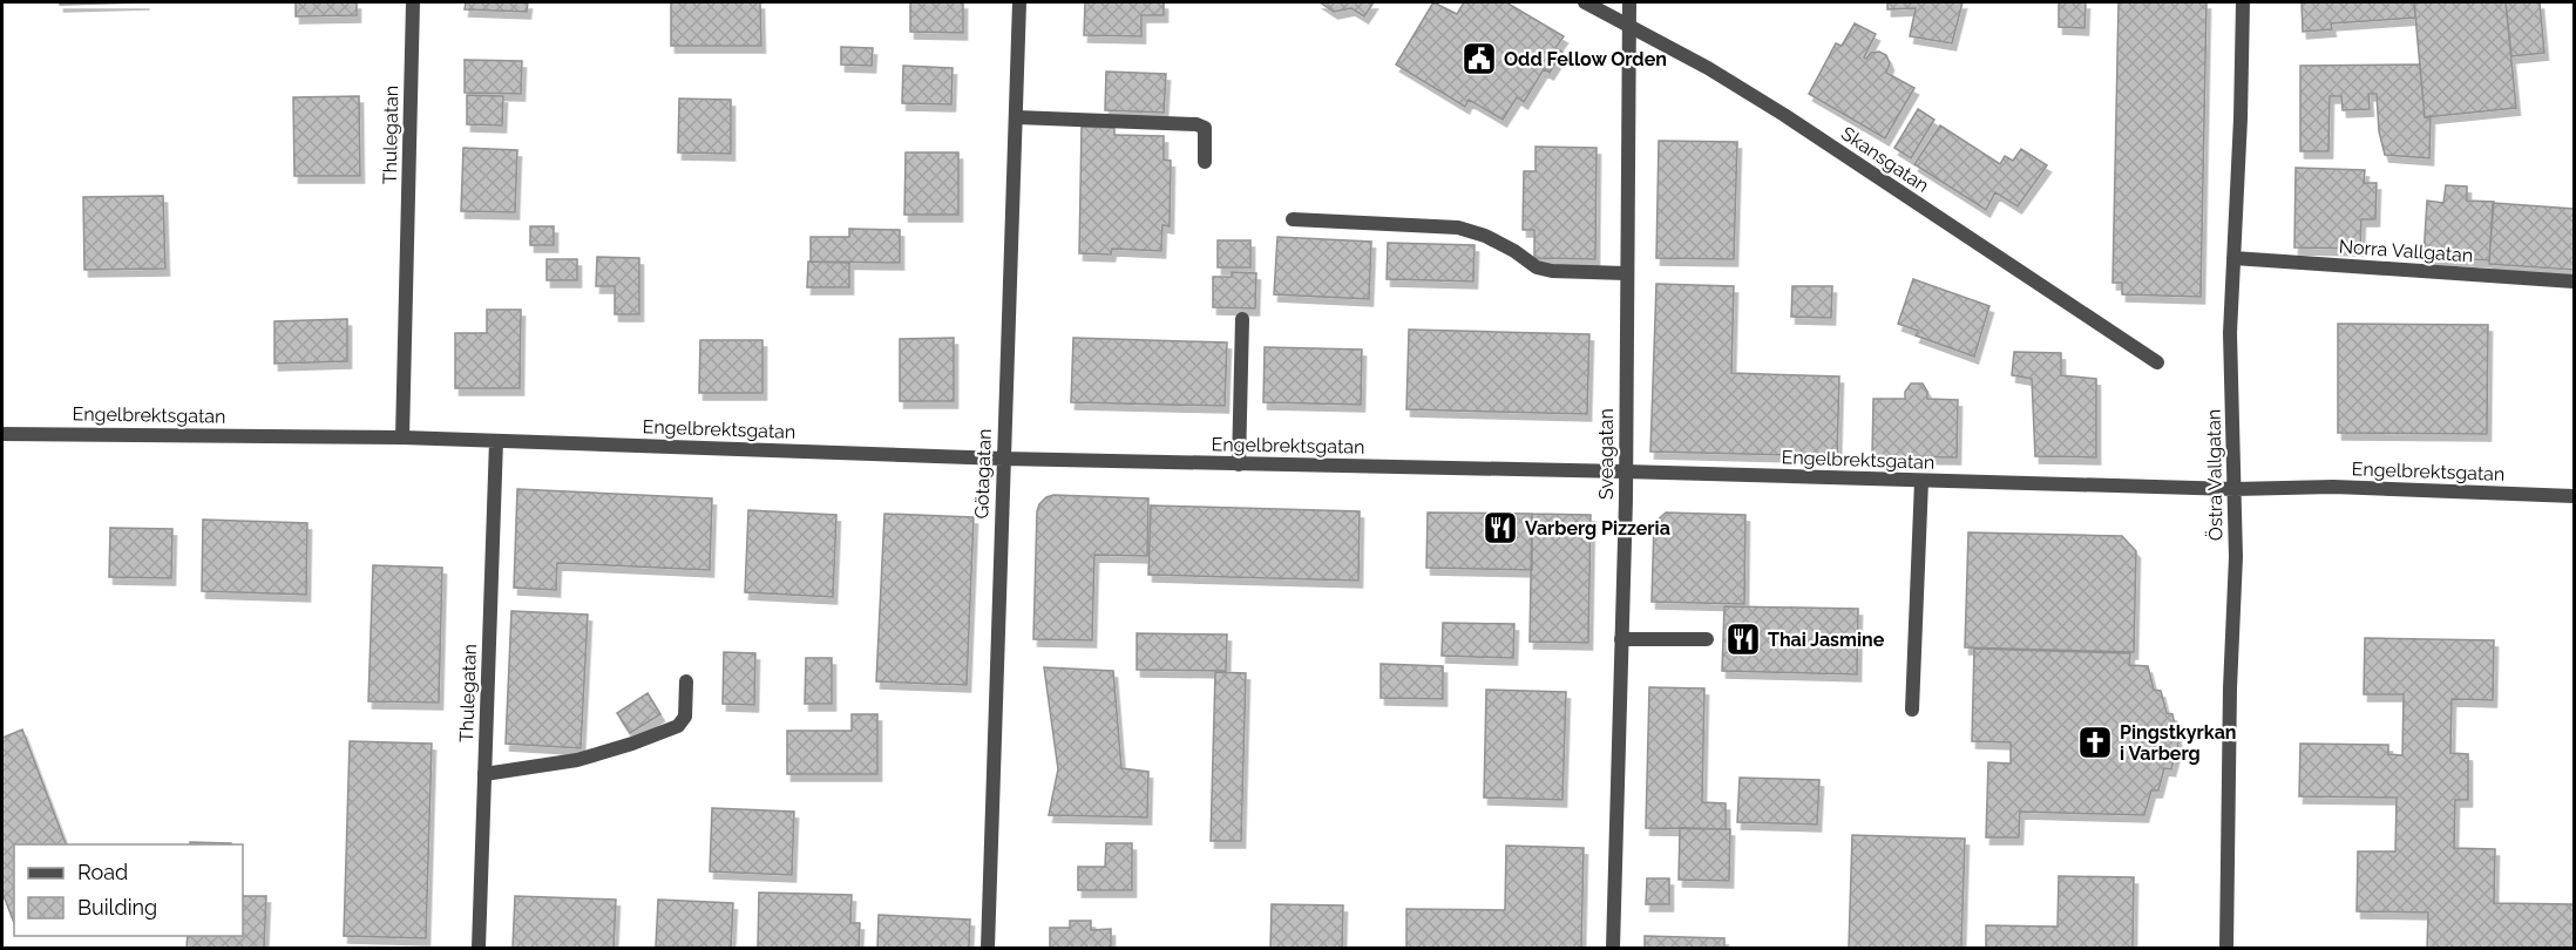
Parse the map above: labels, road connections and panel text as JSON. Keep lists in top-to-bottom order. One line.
{"streets":{"street":["Thulegatan","Skansgatan","Norra Vallgatan","Engelbrektsgatan","Sveagatan","Götagatan","Östra Vallgatan"]},"crossings":[["Thulegatan","Engelbrektsgatan"],["Skansgatan","Sveagatan"],["Norra Vallgatan","Östra Vallgatan"],["Engelbrektsgatan","Sveagatan"],["Engelbrektsgatan","Götagatan"],["Engelbrektsgatan","Östra Vallgatan"]],"places":{"public building":["Odd Fellow Orden"],"restaurant":["Varberg Pizzeria","Thai Jasmine"],"church":["Pingstkyrkan i Varberg"]},"legend":["Road","Building"]}
